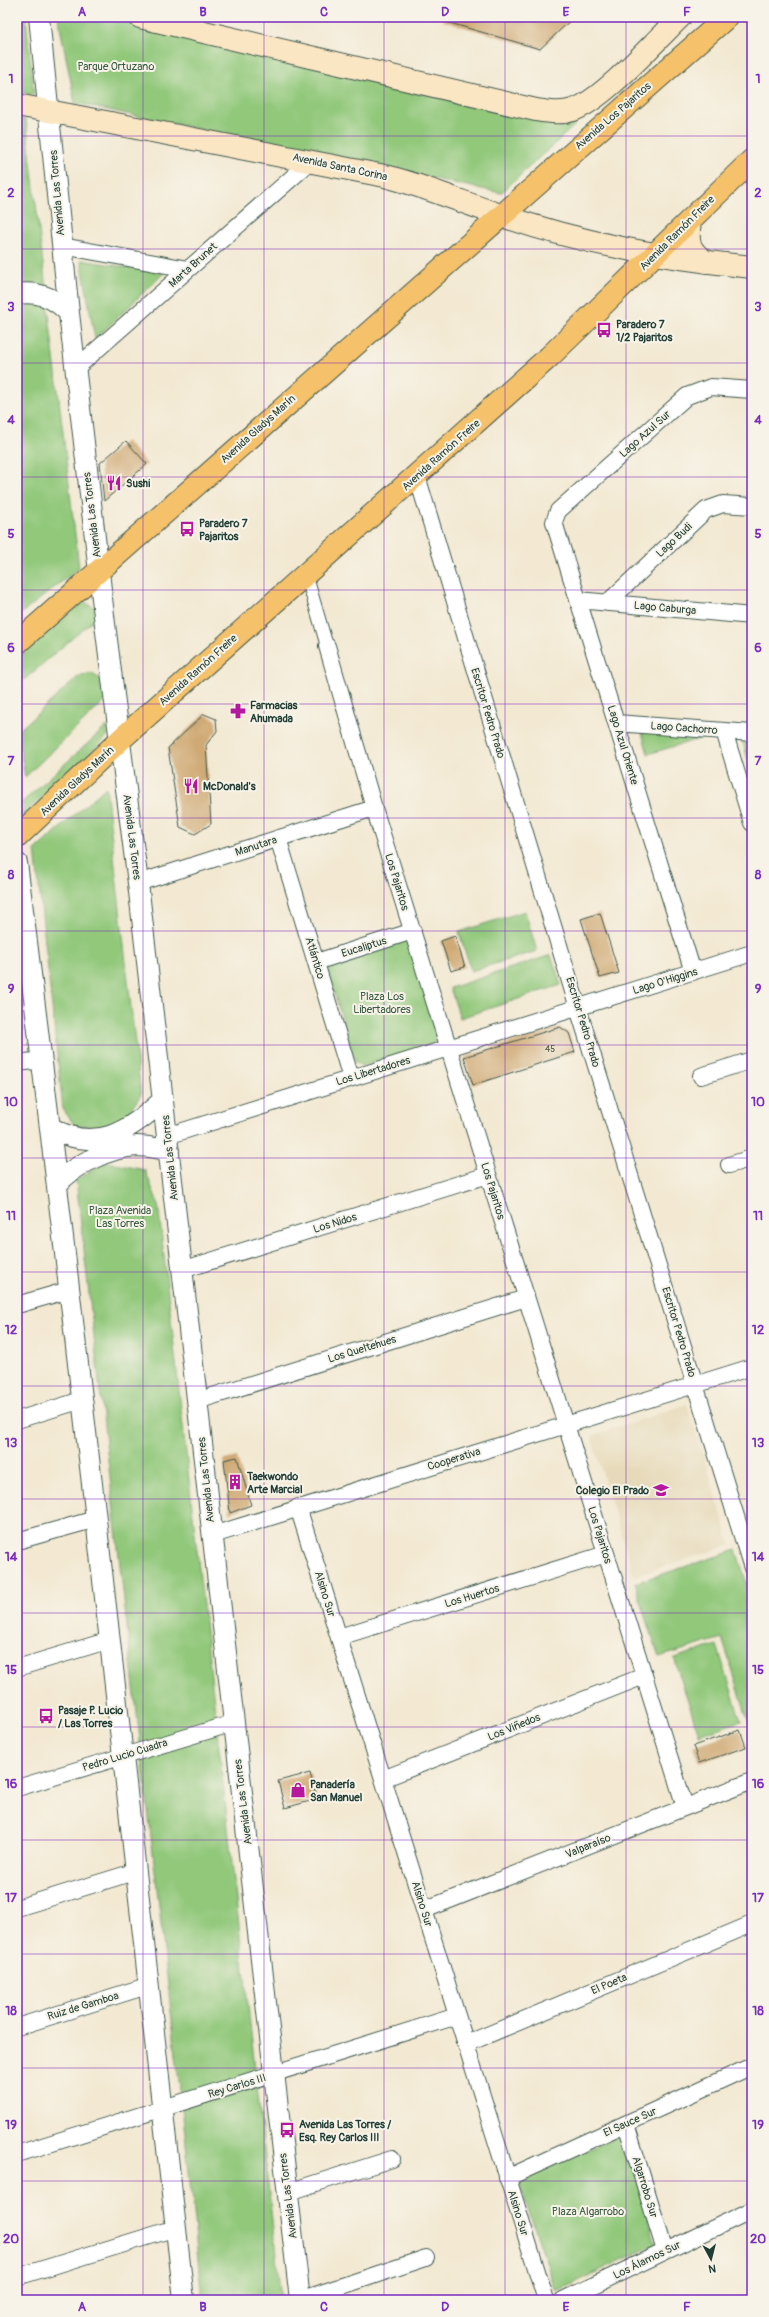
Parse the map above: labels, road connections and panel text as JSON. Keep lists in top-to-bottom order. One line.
{"streets":{"main road":["Avenida Los Pajaritos","Avenida Santa Corina","Avenida Ramón Freire","Avenida Gladys Marín"],"street":["Avenida Las Torres","Marta Brunet","Lago Azul Sur","Lago Budi","Lago Caburga","Escritor Pedro Prado","Lago Cachorro","Lago Azul Oriente","Manutara","Los Pajaritos","Eucaliptus","Atlántico","Lago O'Higgins","Los Libertadores","Los Nidos","Los Queltehues","Cooperativa","Alsino Sur","Los Huertos","Los Viñedos","Pedro Lucio Cuadra","Valparaíso","El Poeta","Ruiz de Gamboa","Rey Carlos III","El Sauce Sur","Algarrobo Sur","Los Álamos Sur"]},"crossings":[["Avenida Los Pajaritos","Avenida Santa Corina"],["Avenida Los Pajaritos","Avenida Gladys Marín"],["Avenida Santa Corina","Avenida Las Torres"],["Avenida Santa Corina","Avenida Ramón Freire"],["Avenida Santa Corina","Marta Brunet"],["Avenida Santa Corina","Avenida Gladys Marín"],["Avenida Las Torres","Avenida Ramón Freire"],["Avenida Las Torres","Marta Brunet"],["Avenida Las Torres","Avenida Gladys Marín"],["Avenida Las Torres","Manutara"],["Avenida Las Torres","Los Libertadores"],["Avenida Las Torres","Los Nidos"],["Avenida Las Torres","Los Queltehues"],["Avenida Las Torres","Cooperativa"],["Avenida Las Torres","Pedro Lucio Cuadra"],["Avenida Las Torres","Rey Carlos III"],["Avenida Ramón Freire","Avenida Gladys Marín"],["Avenida Ramón Freire","Escritor Pedro Prado"],["Avenida Ramón Freire","Los Pajaritos"],["Lago Azul Sur","Lago Azul Oriente"],["Lago Budi","Lago Caburga"],["Lago Caburga","Lago Azul Oriente"],["Escritor Pedro Prado","Lago O'Higgins"],["Escritor Pedro Prado","Los Libertadores"],["Escritor Pedro Prado","Cooperativa"],["Lago Cachorro","Lago Azul Oriente"],["Lago Azul Oriente","Lago O'Higgins"],["Manutara","Los Pajaritos"],["Manutara","Atlántico"],["Los Pajaritos","Eucaliptus"],["Los Pajaritos","Los Libertadores"],["Los Pajaritos","Los Nidos"],["Los Pajaritos","Los Queltehues"],["Los Pajaritos","Cooperativa"],["Los Pajaritos","Los Huertos"],["Los Pajaritos","Los Viñedos"],["Los Pajaritos","Valparaíso"],["Eucaliptus","Atlántico"],["Atlántico","Los Libertadores"],["Lago O'Higgins","Los Libertadores"],["Cooperativa","Alsino Sur"],["Alsino Sur","Los Huertos"],["Alsino Sur","Los Viñedos"],["Alsino Sur","Valparaíso"],["Alsino Sur","El Poeta"],["Alsino Sur","Rey Carlos III"],["Alsino Sur","El Sauce Sur"],["El Sauce Sur","Algarrobo Sur"],["Algarrobo Sur","Los Álamos Sur"]],"parks":["Parque Ortuzano","Plaza Los Libertadores","Plaza Avenida Las Torres","Plaza Algarrobo"],"places":{"bus stop":["Paradero 7 1/2 Pajaritos","Paradero 7 Pajaritos","Pasaje P. Lucio / Las Torres","Avenida Las Torres / Esq. Rey Carlos III"],"restaurant":["Sushi","McDonald's"],"pharmacy":["Farmacias Ahumada"],"building":["Taekwondo Arte Marcial"],"school or university":["Colegio El Prado"],"shop":["Panadería San Manuel"]},"house_numbers":["45"],"north":"bottom","grid":{"columns":["A","B","C","D","E","F"],"rows":["1","2","3","4","5","6","7","8","9","10","11","12","13","14","15","16","17","18","19","20"]}}
